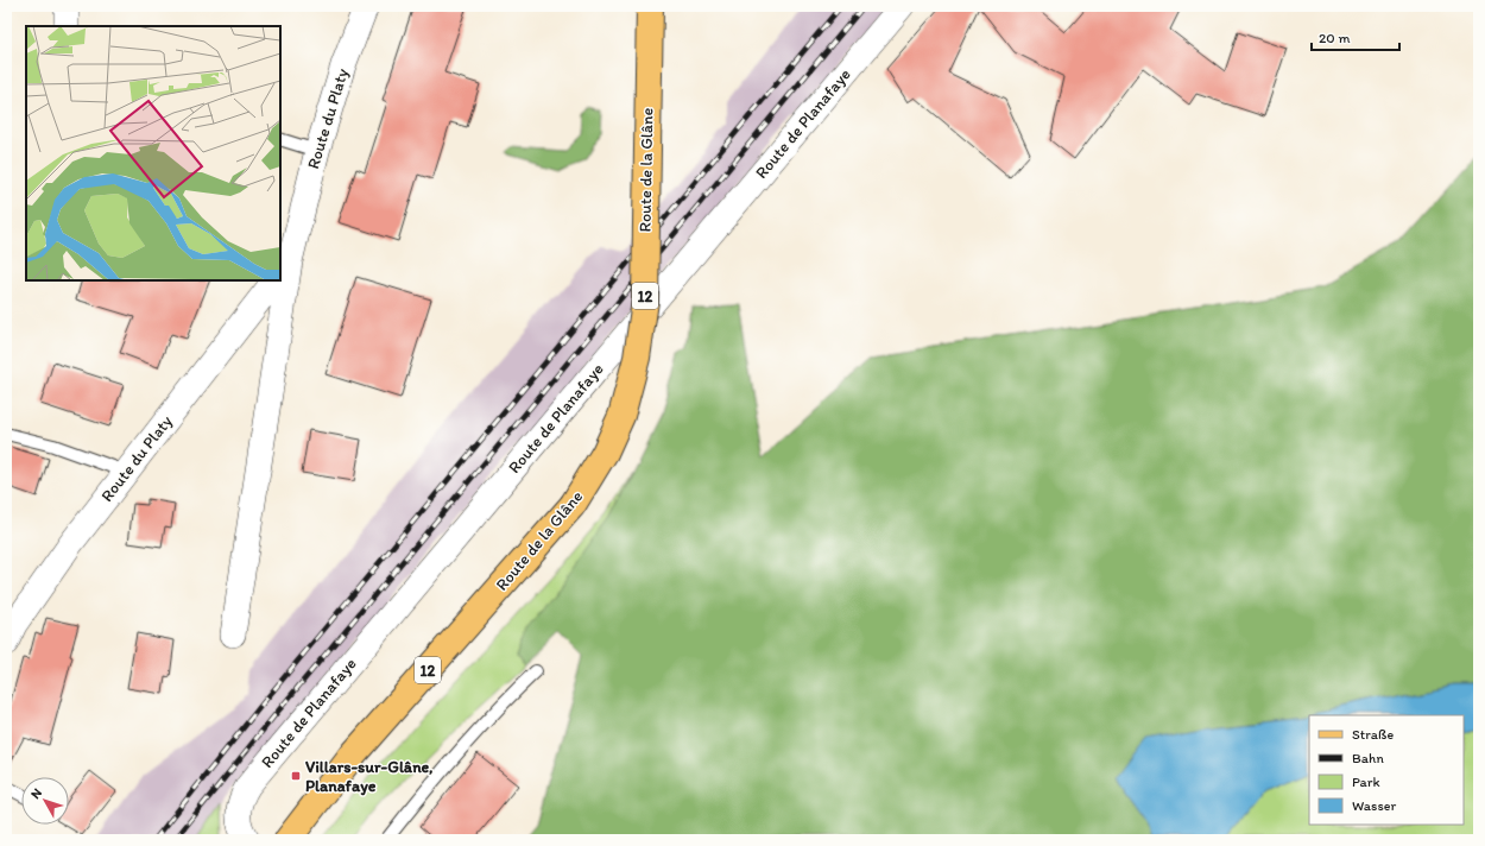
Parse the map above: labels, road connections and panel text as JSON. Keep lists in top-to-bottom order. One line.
{"streets":{"main road":["Route de la Glâne","12"],"street":["Route du Platy","Route de Planafaye"]},"places":{"transit":["Villars-sur-Glâne, Planafaye"]},"legend":["Straße","Bahn","Park","Wasser"],"scale_bar":"20 m","north":"top left"}
